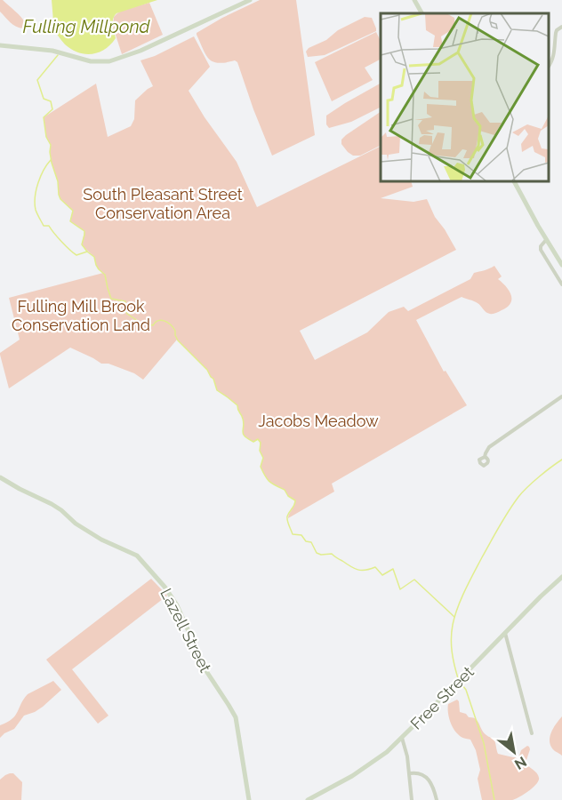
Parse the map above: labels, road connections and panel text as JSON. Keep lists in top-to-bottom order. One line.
{"streets":{"street":["Lazell Street","Free Street"]},"water":["Fulling Millpond"],"parks":["South Pleasant Street Conservation Area","Fulling Mill Brook Conservation Land","Jacobs Meadow"],"north":"bottom right"}
